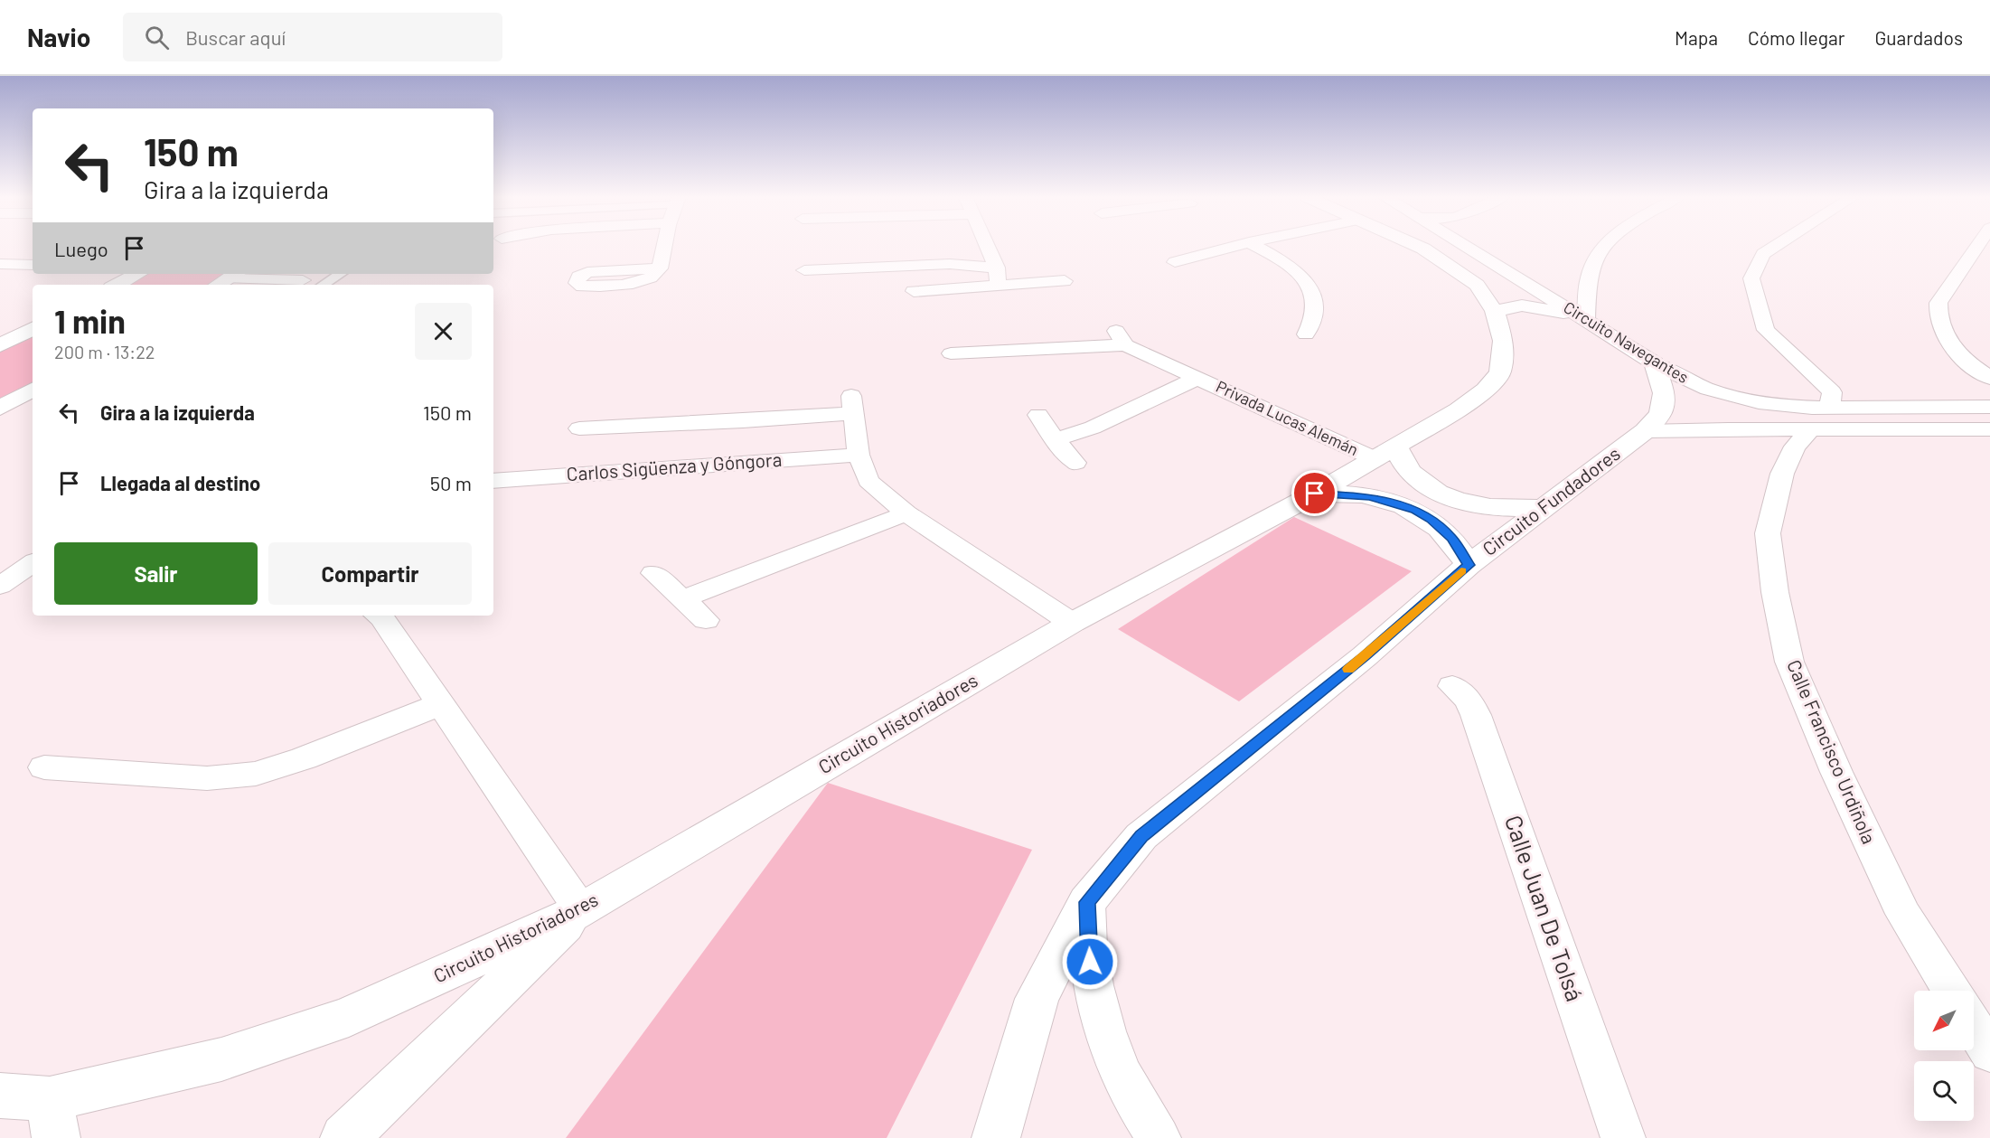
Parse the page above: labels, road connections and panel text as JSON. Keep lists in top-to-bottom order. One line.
{"streets":{"street":["Circuito Navegantes","Privada Lucas Alemán","Carlos Sigüenza y Góngora","Circuito Fundadores","Circuito Historiadores","Calle Francisco Urdiñola","Calle Juan De Tolsá"]},"crossings":[["Circuito Navegantes","Circuito Fundadores"],["Circuito Navegantes","Calle Francisco Urdiñola"],["Privada Lucas Alemán","Circuito Historiadores"]],"north":"bottom left","page":{"header":"Navio","search":"Buscar aquí","nav":["Mapa","Cómo llegar","Guardados"],"turn":["150 m","Gira a la izquierda"],"then":"Luego","heading":["1 min","200 m · 13:22"],"list":[{"name":"Gira a la izquierda","value":"150 m"},{"name":"Llegada al destino","value":"50 m"}],"buttons":["Salir","Compartir"]}}
